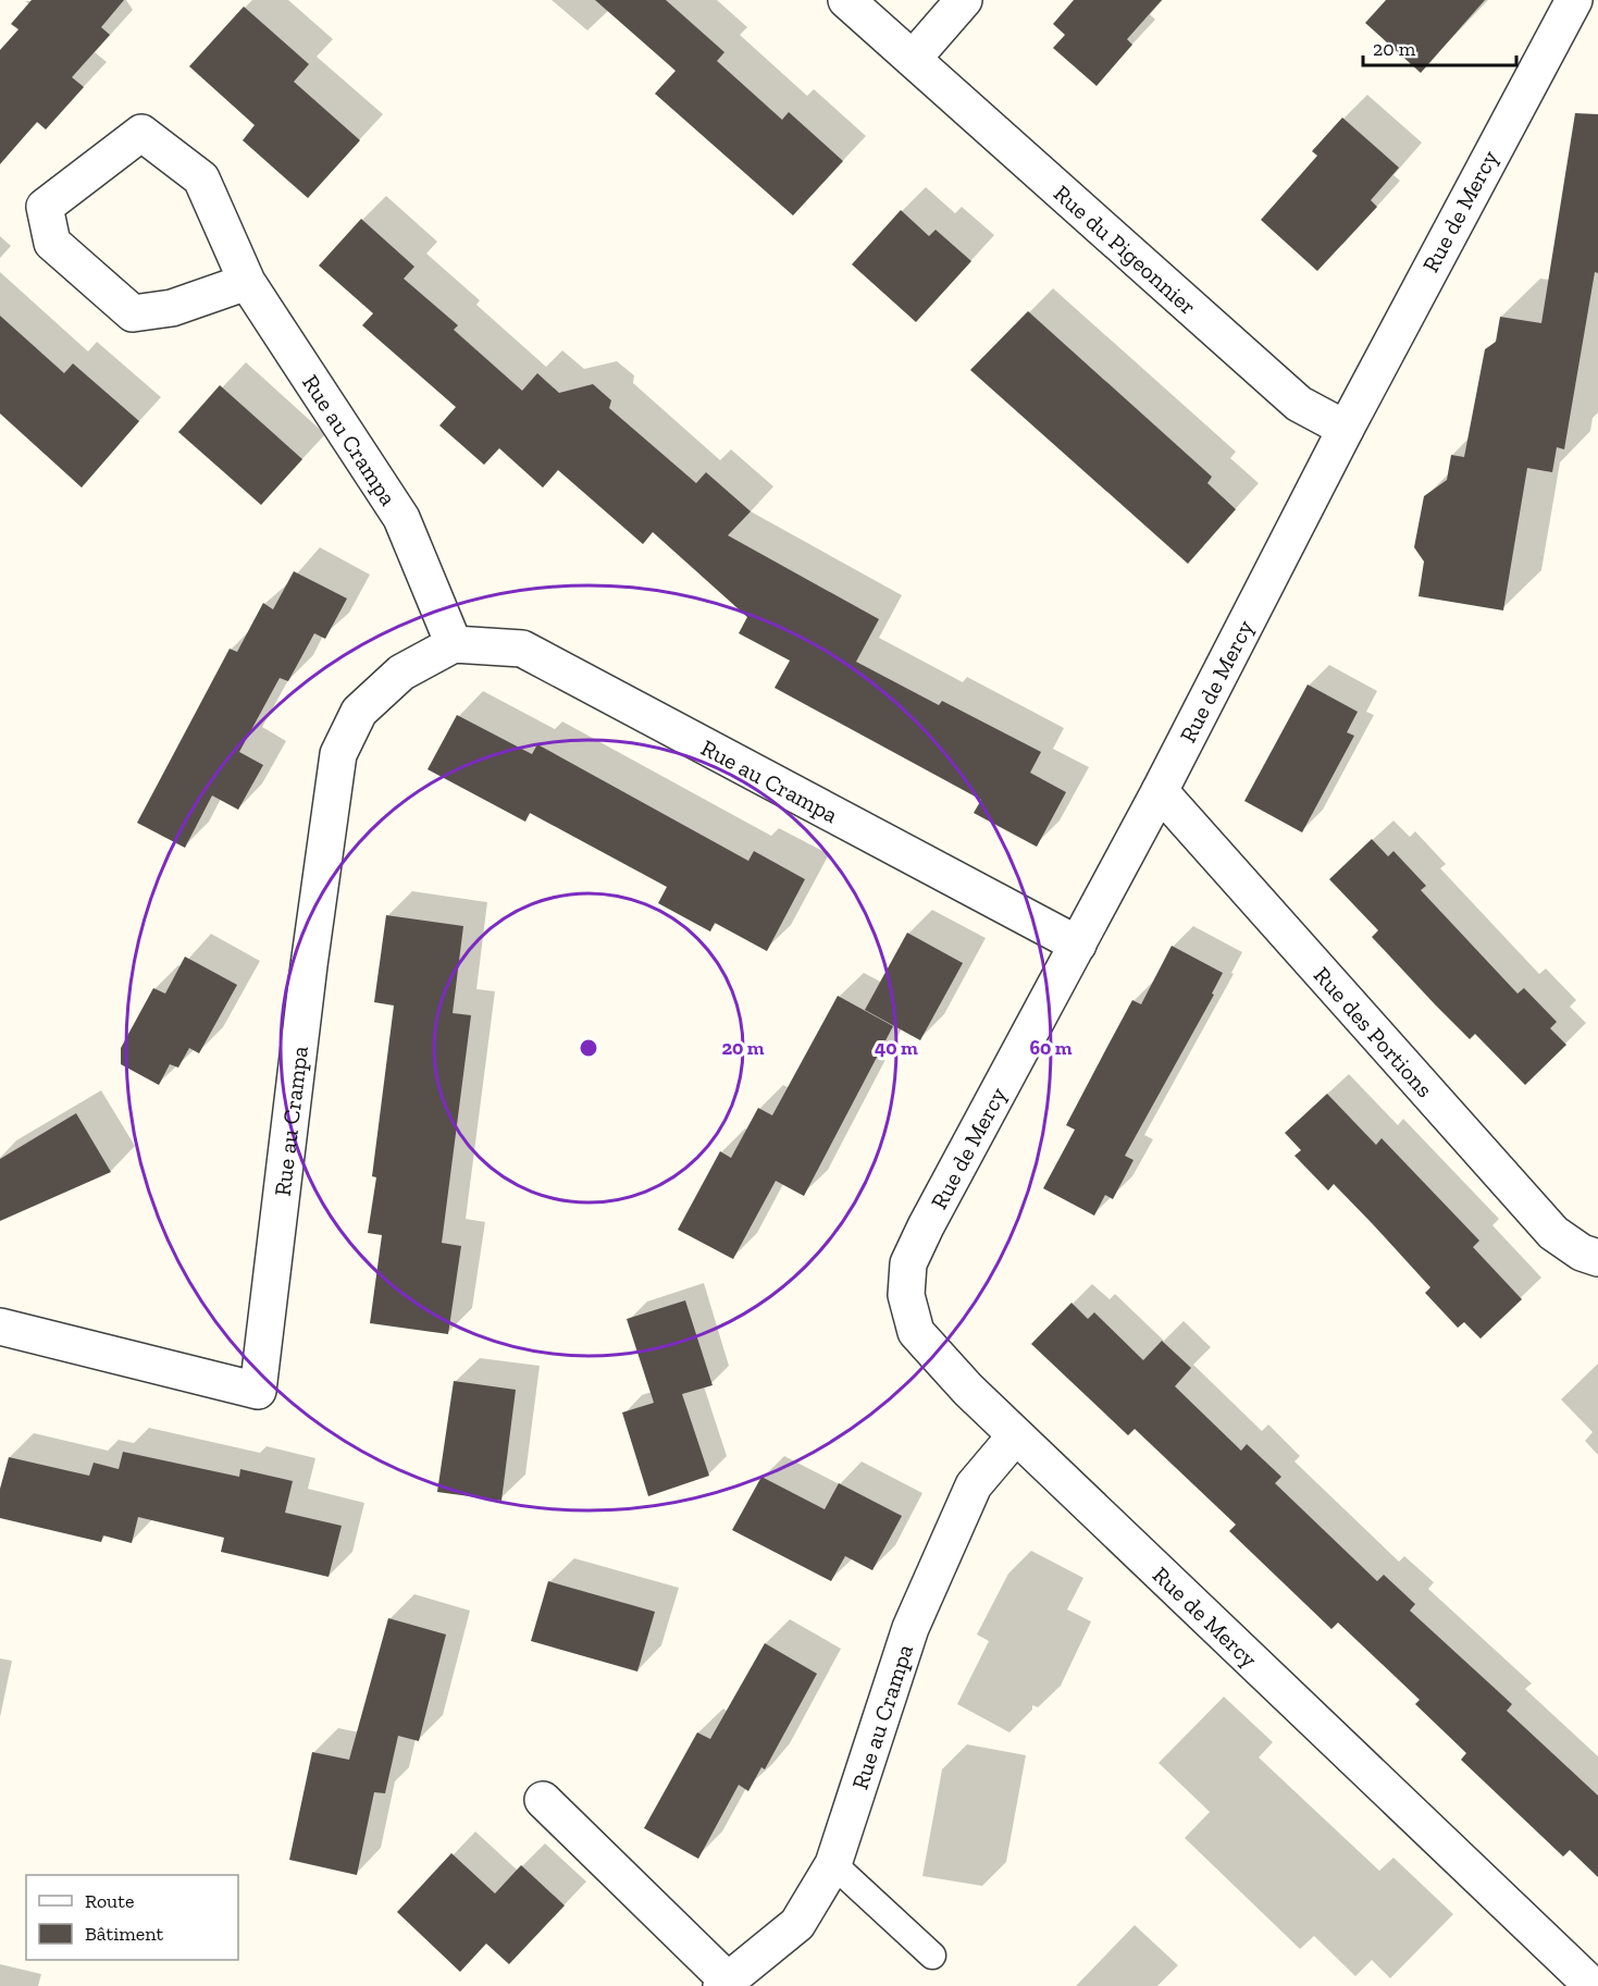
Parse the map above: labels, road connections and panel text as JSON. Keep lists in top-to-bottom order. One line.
{"streets":{"street":["Rue de Mercy","Rue du Pigeonnier","Rue au Crampa","Rue des Portions"]},"crossings":[["Rue de Mercy","Rue du Pigeonnier"],["Rue de Mercy","Rue au Crampa"],["Rue de Mercy","Rue des Portions"]],"legend":["Route","Bâtiment"],"scale_bar":"20 m","rings":["20 m","40 m","60 m"]}
